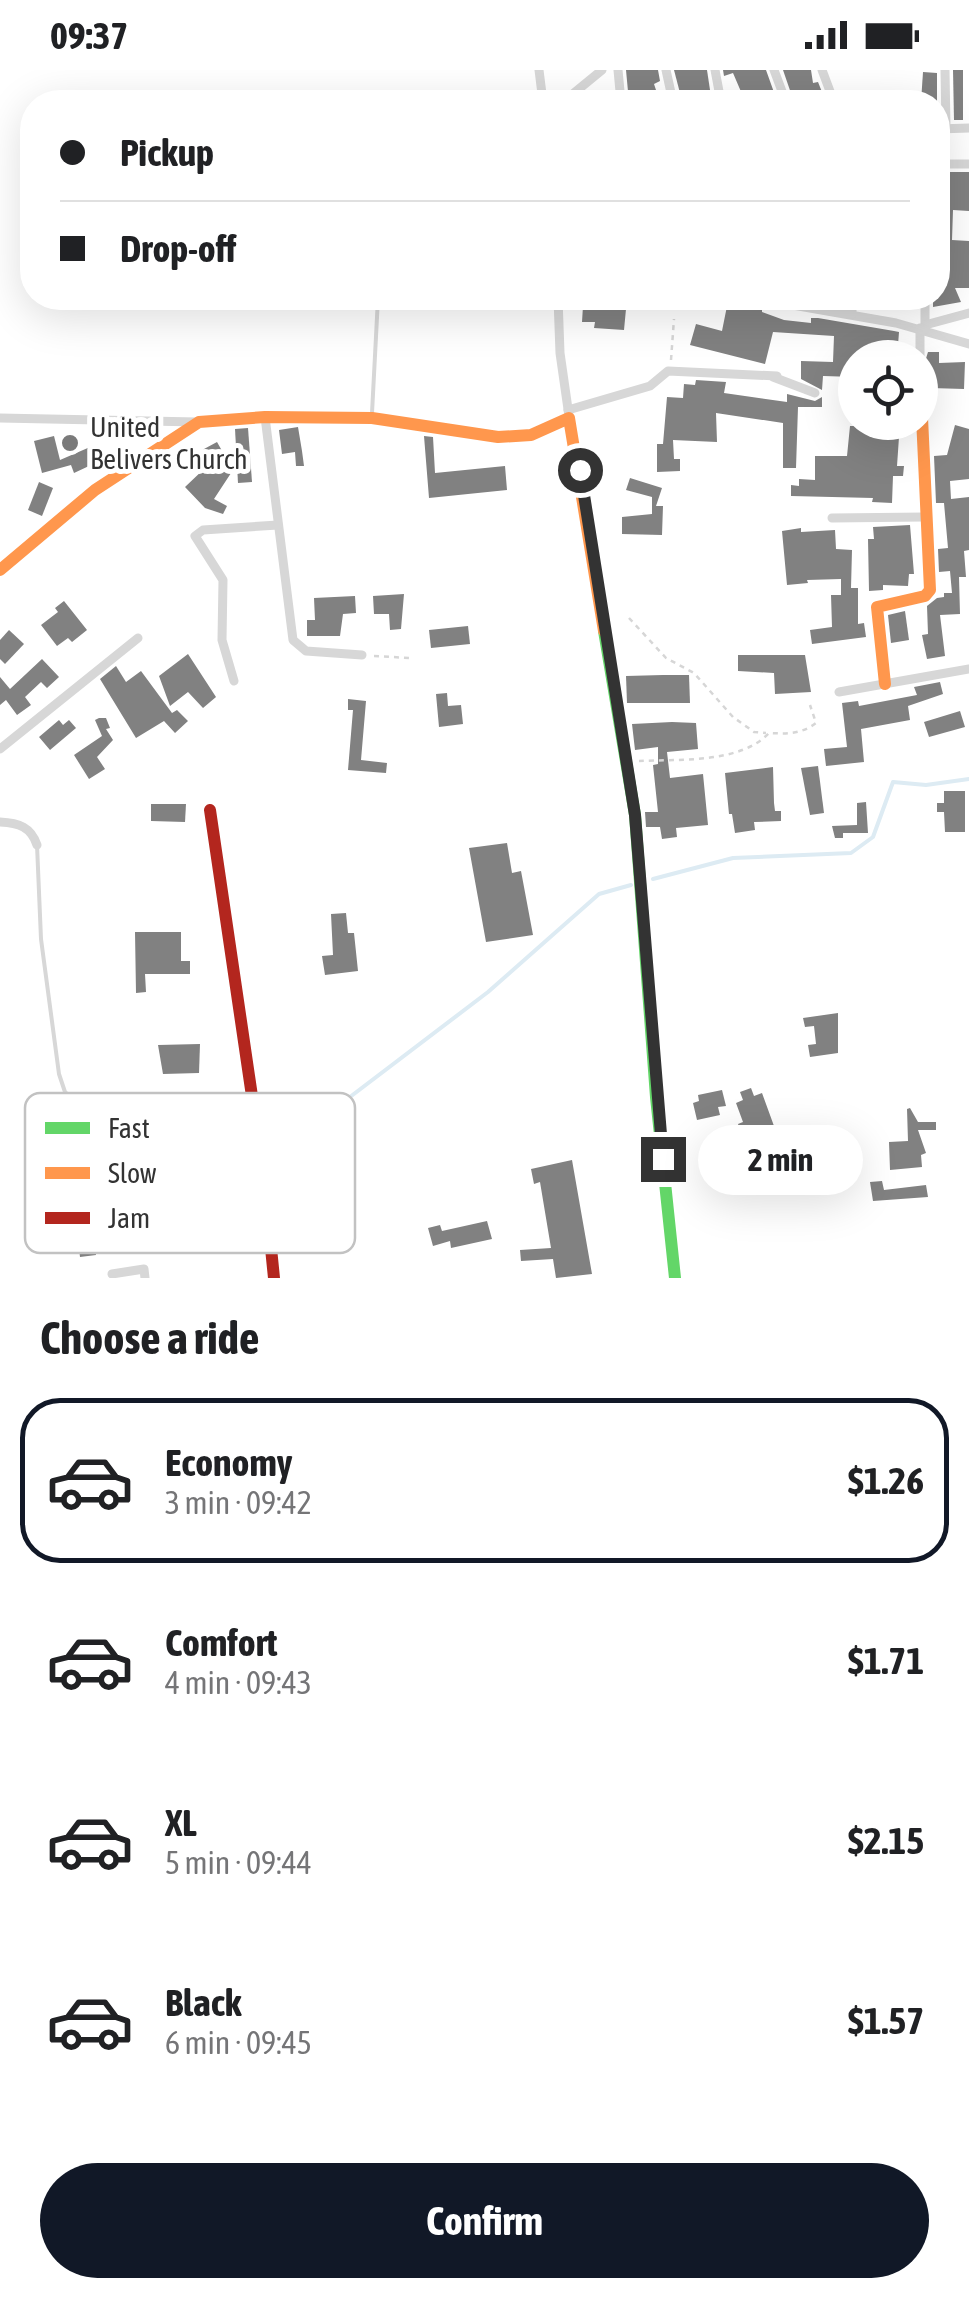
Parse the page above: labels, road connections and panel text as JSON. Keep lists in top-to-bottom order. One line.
{"places":["United Belivers Church"],"legend":["Fast","Slow","Jam"],"page":{"status":"09:37","banner":["Pickup","Drop-off"],"bubble":"2 min","heading":"Choose a ride","list":[{"name":"Economy","note":"3 min · 09:42","value":"$1.26"},{"name":"Comfort","note":"4 min · 09:43","value":"$1.71"},{"name":"XL","note":"5 min · 09:44","value":"$2.15"},{"name":"Black","note":"6 min · 09:45","value":"$1.57"}],"buttons":"Confirm"}}
